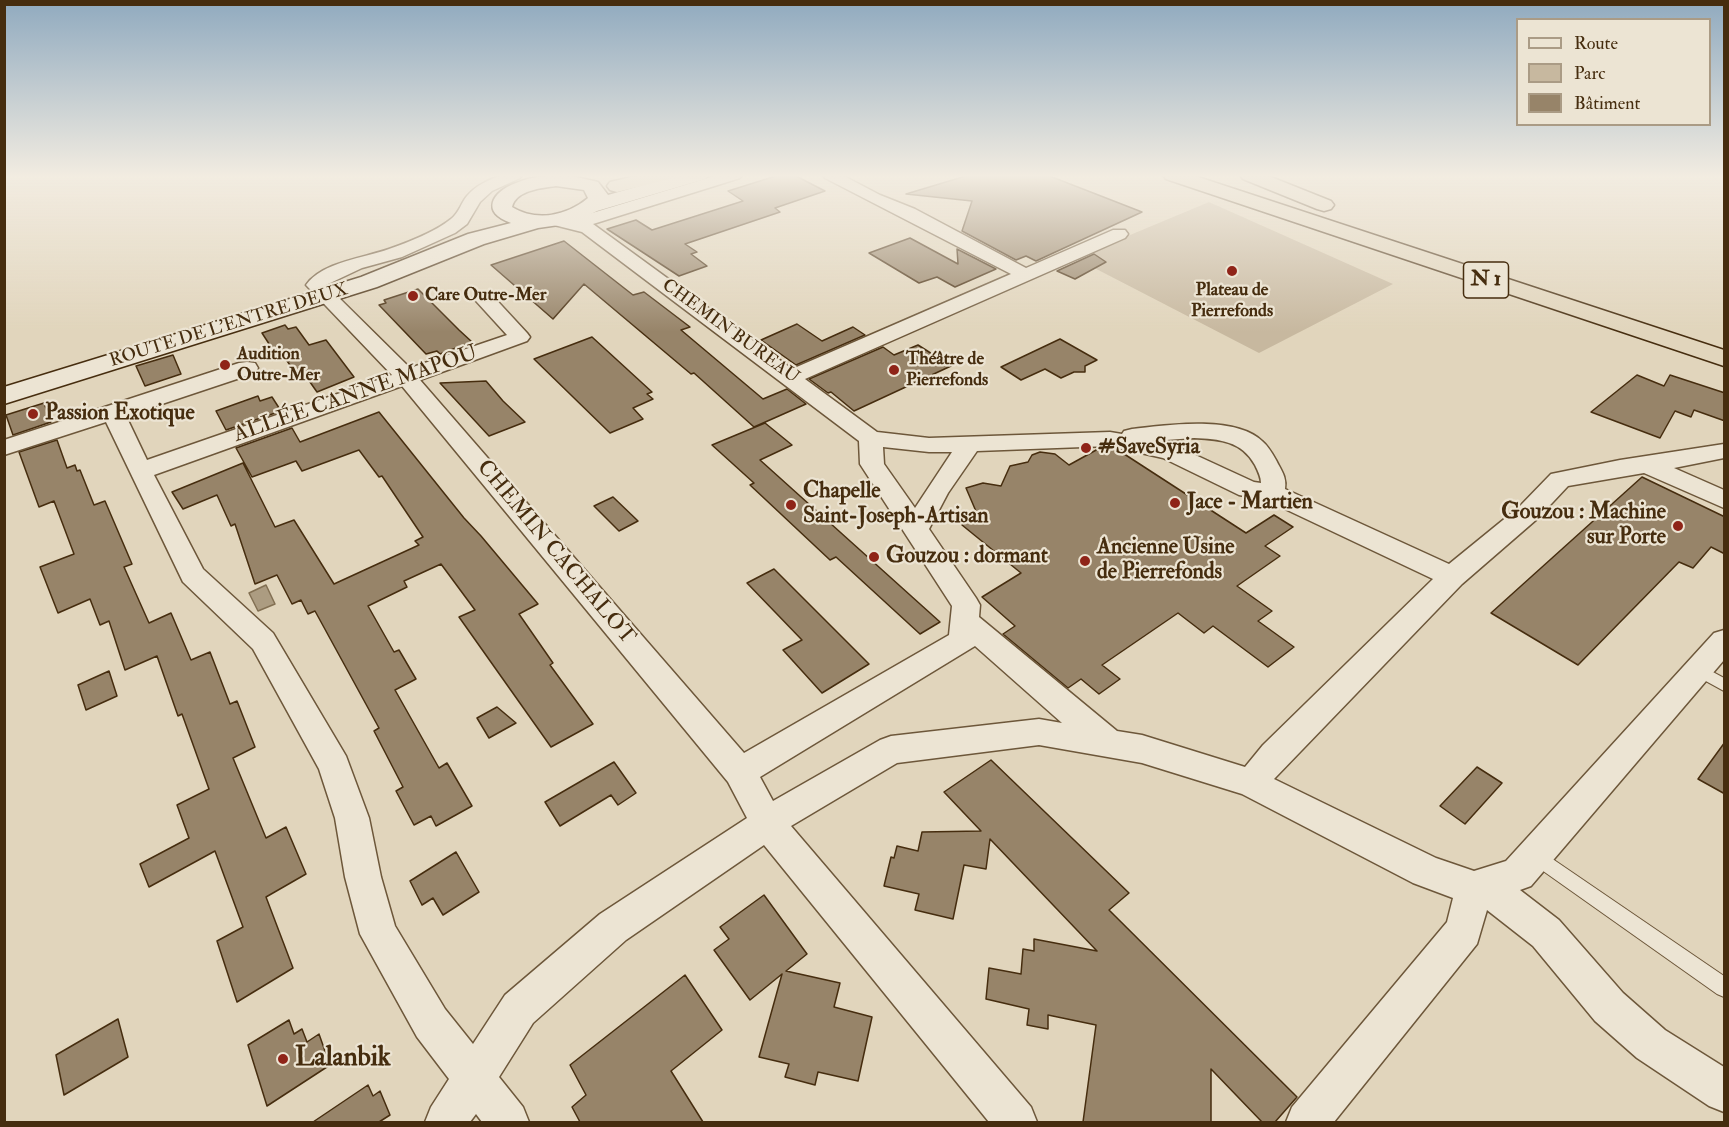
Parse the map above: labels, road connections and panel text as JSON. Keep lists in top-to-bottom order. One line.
{"streets":{"highway":["N 1"],"main road":["ROUTE DE L'ENTRE DEUX"],"street":["CHEMIN BUREAU","ALLÉE CANNE MAPOU","CHEMIN CACHALOT"]},"crossings":[["ROUTE DE L'ENTRE DEUX","CHEMIN CACHALOT"],["ALLÉE CANNE MAPOU","CHEMIN CACHALOT"]],"places":["Plateau de Pierrefonds","Care Outre-Mer","Audition Outre-Mer","Théâtre de Pierrefonds","Passion Exotique","#SaveSyria","Jace - Martien","Chapelle Saint-Joseph-Artisan","Gouzou : Machine sur Porte","Gouzou : dormant","Ancienne Usine de Pierrefonds","Lalanbik"],"legend":["Route","Parc","Bâtiment"]}
